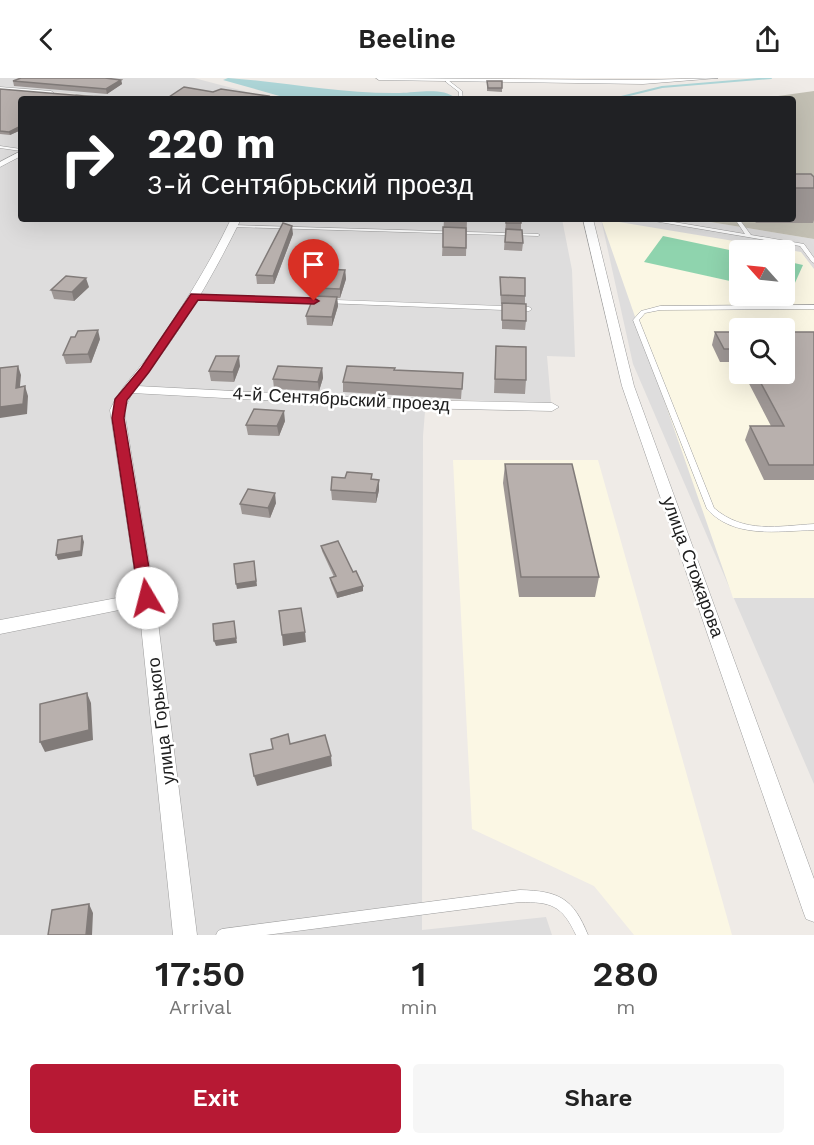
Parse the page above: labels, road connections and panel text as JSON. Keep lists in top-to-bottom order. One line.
{"streets":{"street":["4-й Сентябрьский проезд","улица Стожарова","улица Горького"]},"crossings":[["4-й Сентябрьский проезд","улица Горького"]],"north":"top left","page":{"header":"Beeline","turn":["220 m","3-й Сентябрьский проезд"],"eta":["17:50","Arrival","1","min","280","m"],"buttons":["Exit","Share"]}}
